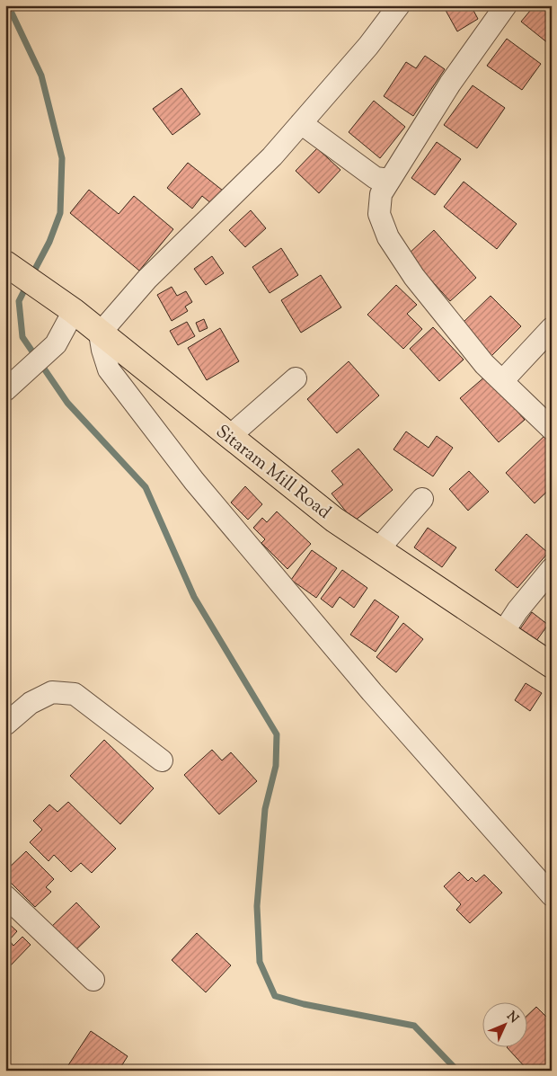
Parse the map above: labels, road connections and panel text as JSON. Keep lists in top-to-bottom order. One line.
{"streets":{"main road":["Sitaram Mill Road"]},"north":"top right"}
